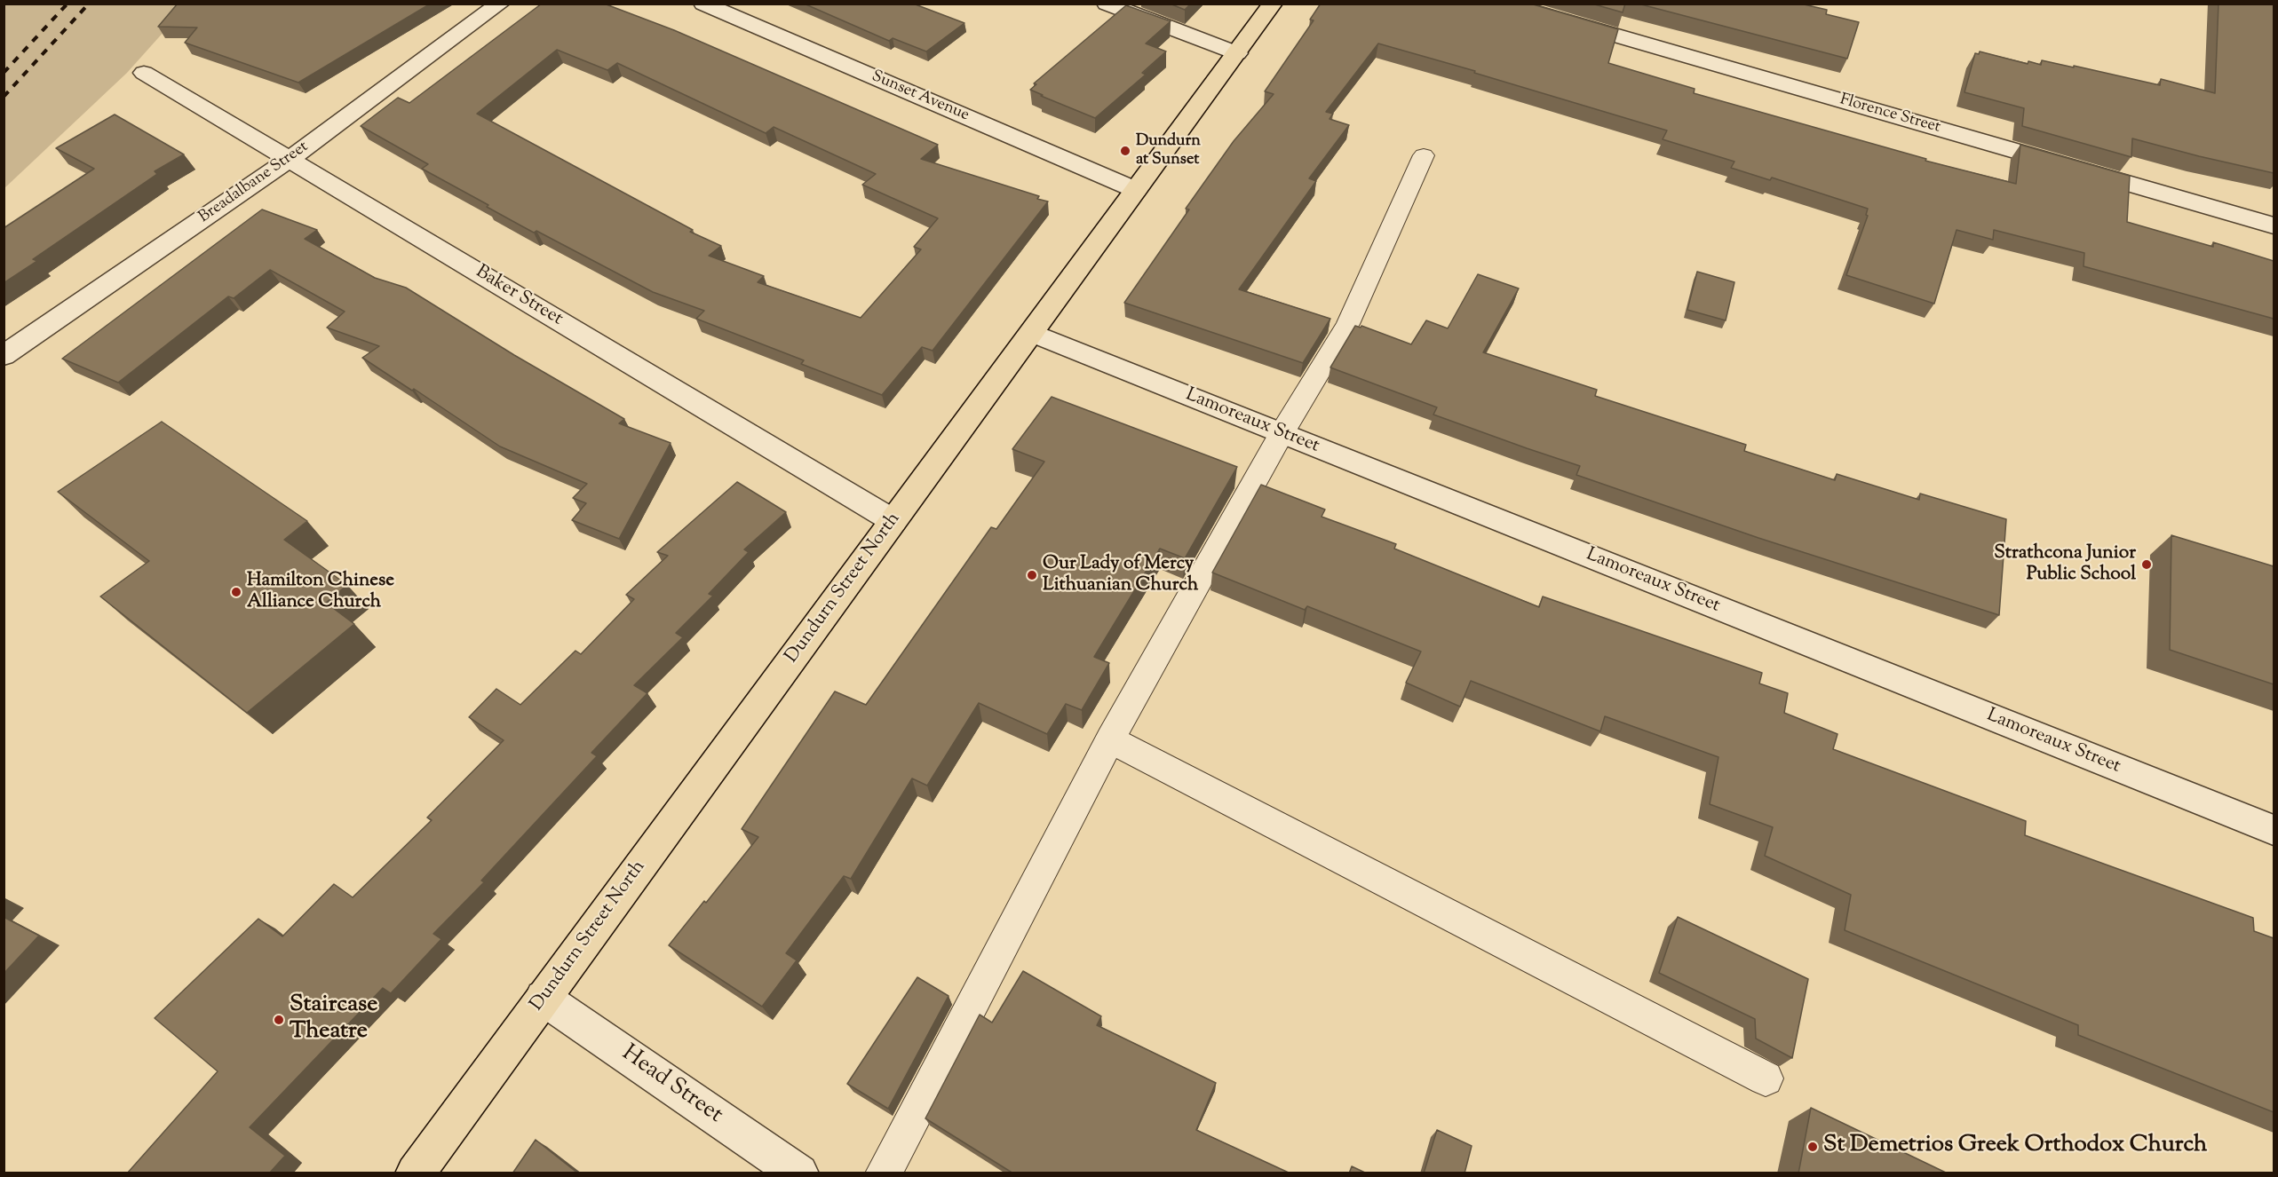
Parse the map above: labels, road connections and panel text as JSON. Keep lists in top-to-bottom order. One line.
{"streets":{"main road":["Dundurn Street North"],"street":["Sunset Avenue","Florence Street","Breadalbane Street","Baker Street","Lamoreaux Street","Head Street"]},"crossings":[["Sunset Avenue","Dundurn Street North"],["Breadalbane Street","Baker Street"],["Baker Street","Dundurn Street North"],["Lamoreaux Street","Dundurn Street North"],["Dundurn Street North","Head Street"]],"places":["Dundurn at Sunset","Strathcona Junior Public School","Our Lady of Mercy Lithuanian Church","Hamilton Chinese Alliance Church","Staircase Theatre","St Demetrios Greek Orthodox Church"]}
